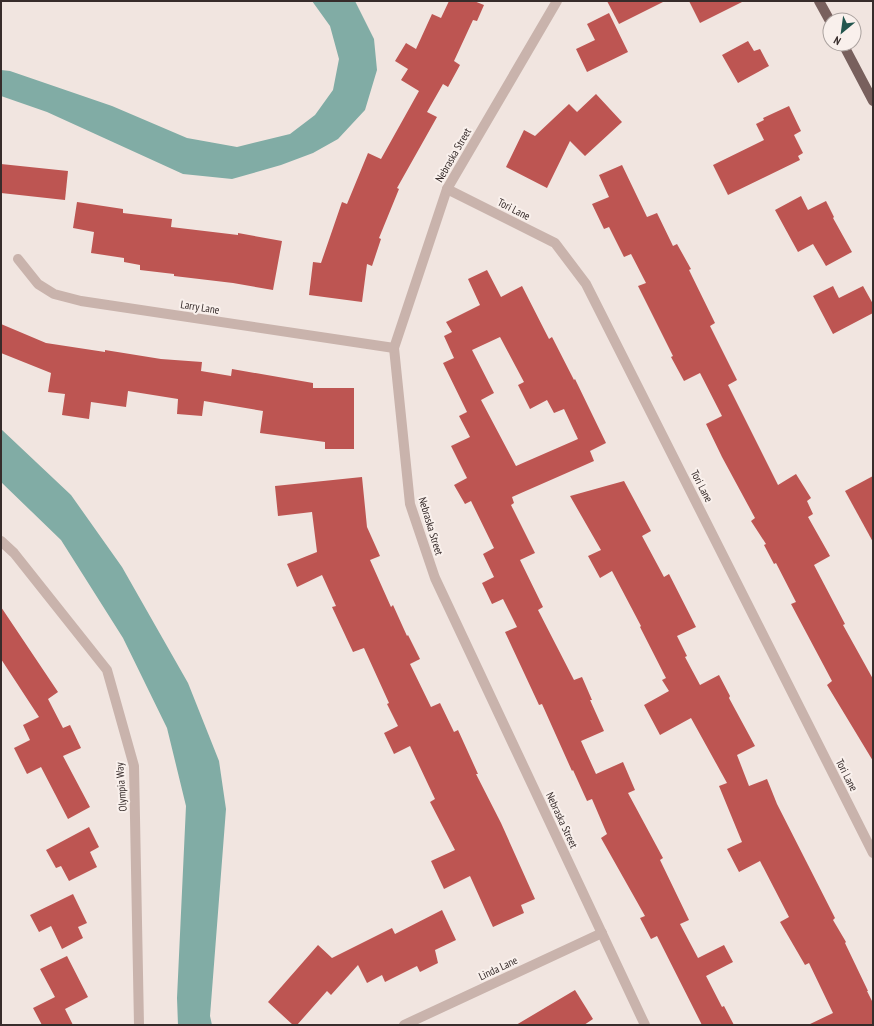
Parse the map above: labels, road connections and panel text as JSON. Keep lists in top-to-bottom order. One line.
{"streets":{"street":["Nebraska Street","Tori Lane","Larry Lane","Olympia Way","Linda Lane"]},"crossings":[["Nebraska Street","Tori Lane"],["Nebraska Street","Larry Lane"],["Nebraska Street","Linda Lane"]],"north":"bottom left"}
